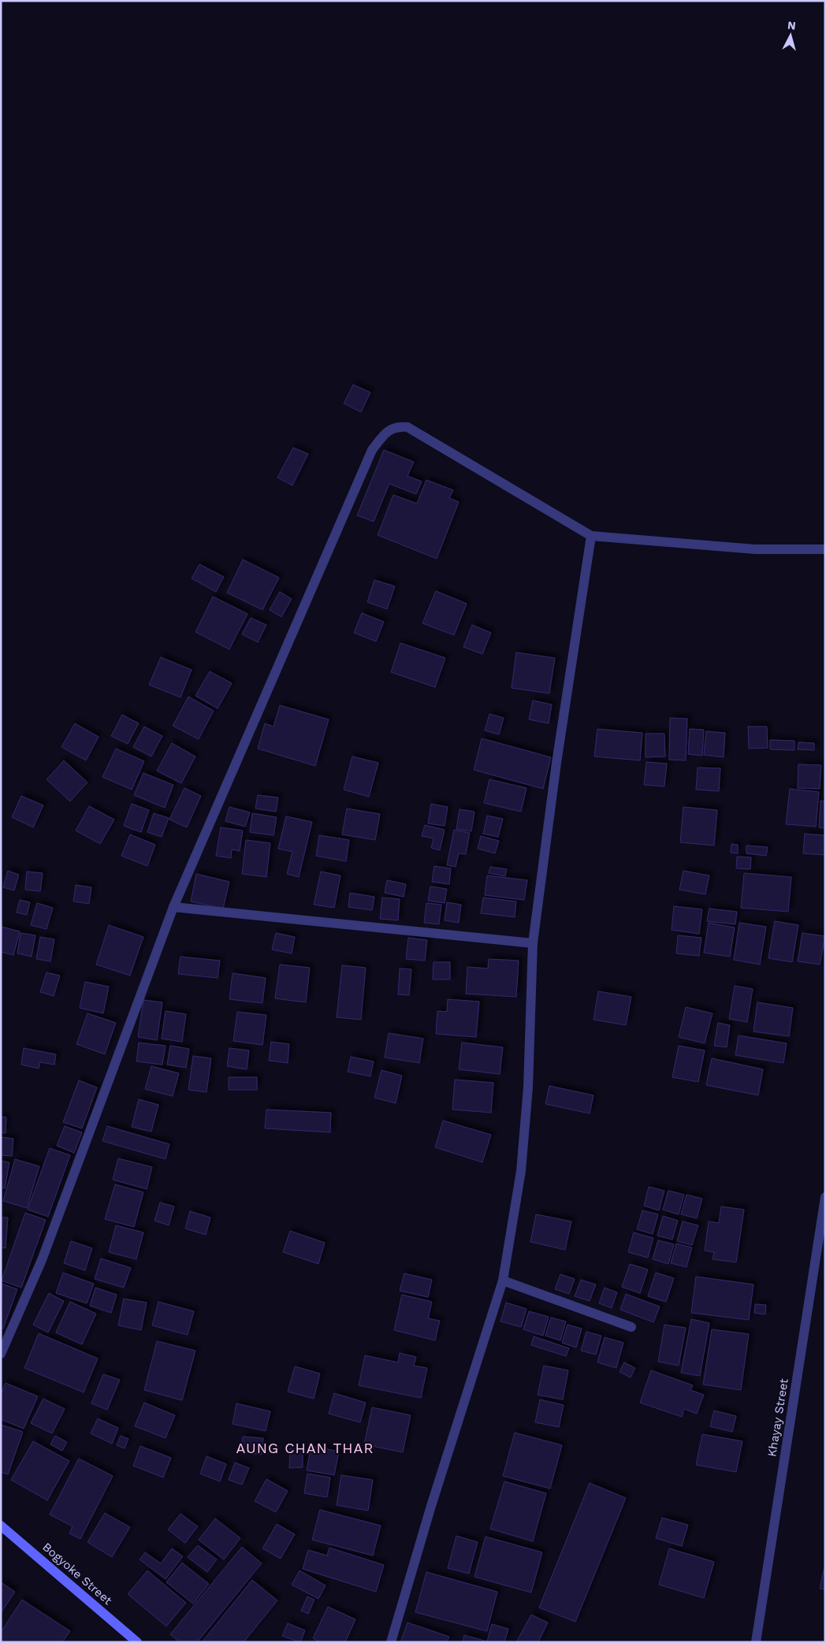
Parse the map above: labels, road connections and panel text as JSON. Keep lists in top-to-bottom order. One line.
{"streets":{"main road":["Bogyoke Street"],"street":["Khayay Street"]},"districts":["AUNG CHAN THAR"],"north":"top"}
